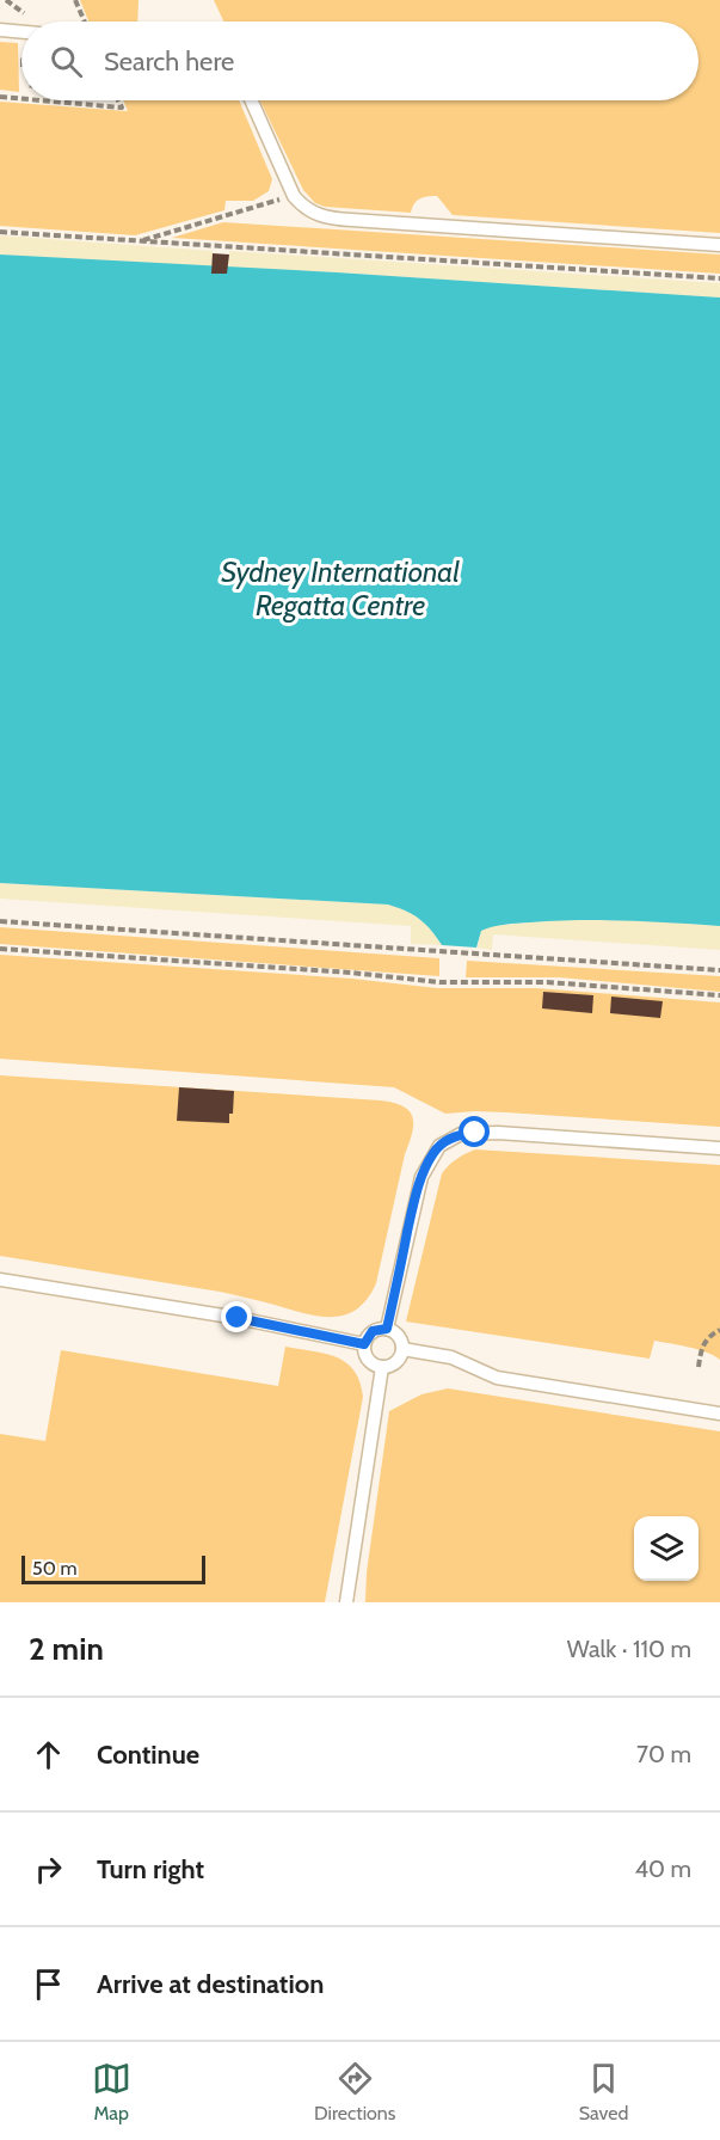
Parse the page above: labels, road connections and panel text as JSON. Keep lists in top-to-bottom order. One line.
{"water":["Sydney International Regatta Centre"],"scale_bar":"50 m","page":{"search":"Search here","scale":"50 m","heading":["2 min","Walk · 110 m"],"list":[["Continue","70 m"],["Turn right","40 m"],"Arrive at destination"],"nav":["Map","Directions","Saved"]}}
